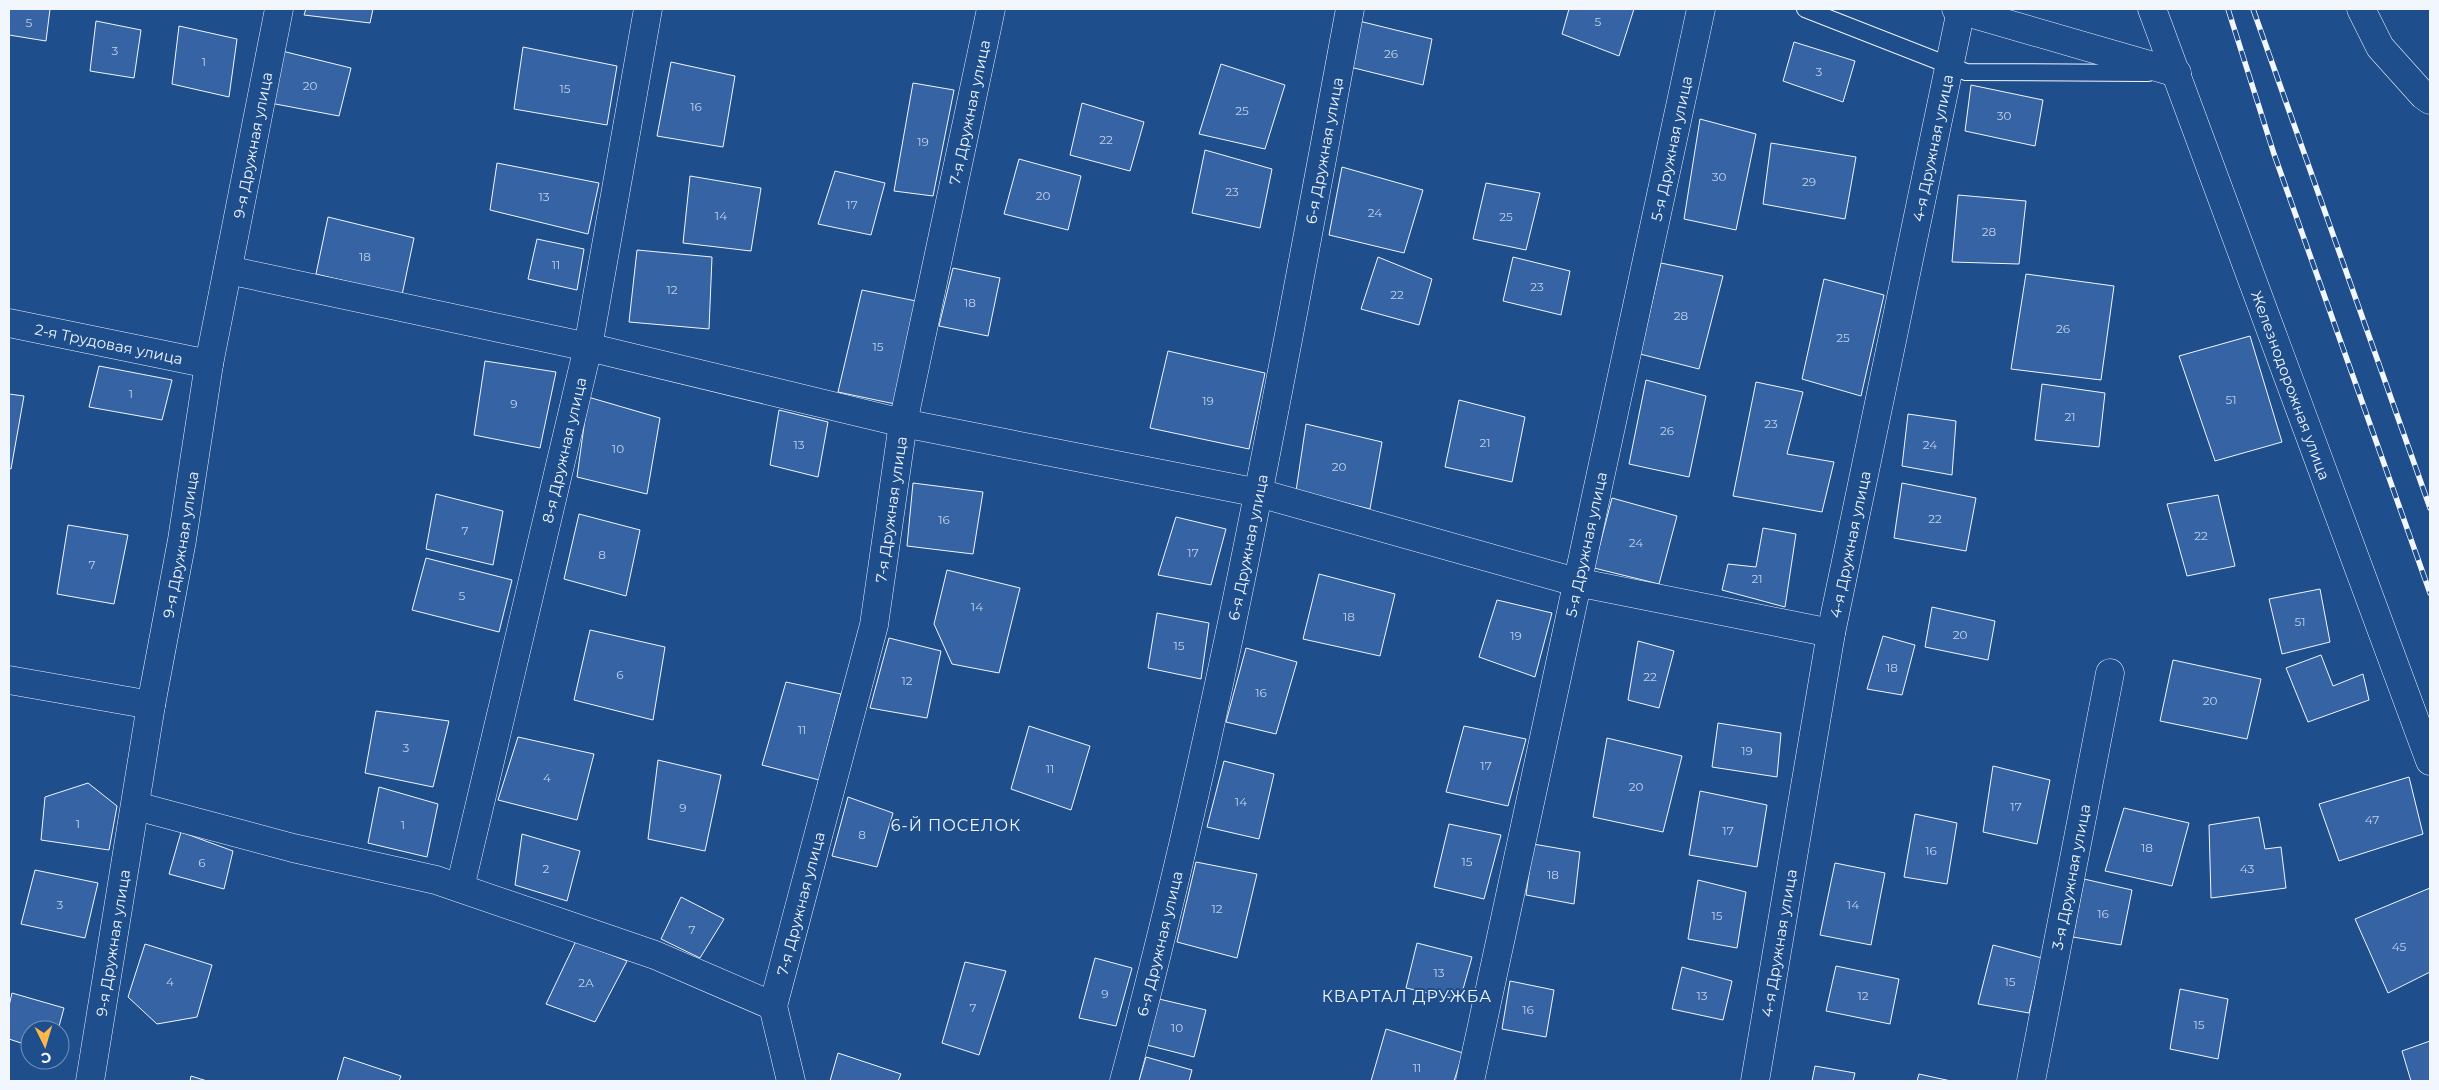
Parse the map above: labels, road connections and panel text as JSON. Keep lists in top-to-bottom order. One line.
{"streets":{"street":["7-я Дружная улица","9-я Дружная улица","4-я Дружная улица","6-я Дружная улица","5-я Дружная улица","2-я Трудовая улица","Железнодорожная улица","8-я Дружная улица","3-я Дружная улица"]},"crossings":[["9-я Дружная улица","2-я Трудовая улица"]],"districts":["6-Й ПОСЕЛОК","КВАРТАЛ ДРУЖБА"],"house_numbers":["5","5","3","26","1","3","20","15","16","25","30","22","19","30","29","23","20","13","17","24","14","25","28","18","11","23","12","22","18","28","26","25","15","1","51","19","9","21","23","26","21","13","24","10","20","22","16","7","22","24","17","8","7","21","5","14","18","51","20","19","15","18","6","22","12","16","20","11","3","19","17","11","4","20","14","17","9","47","1","1","17","8","18","16","15","6","2","43","18","3","14","12","16","15","7","45","13","4","15","2А","9","13","12","7","16","15","10","11"],"north":"bottom"}
